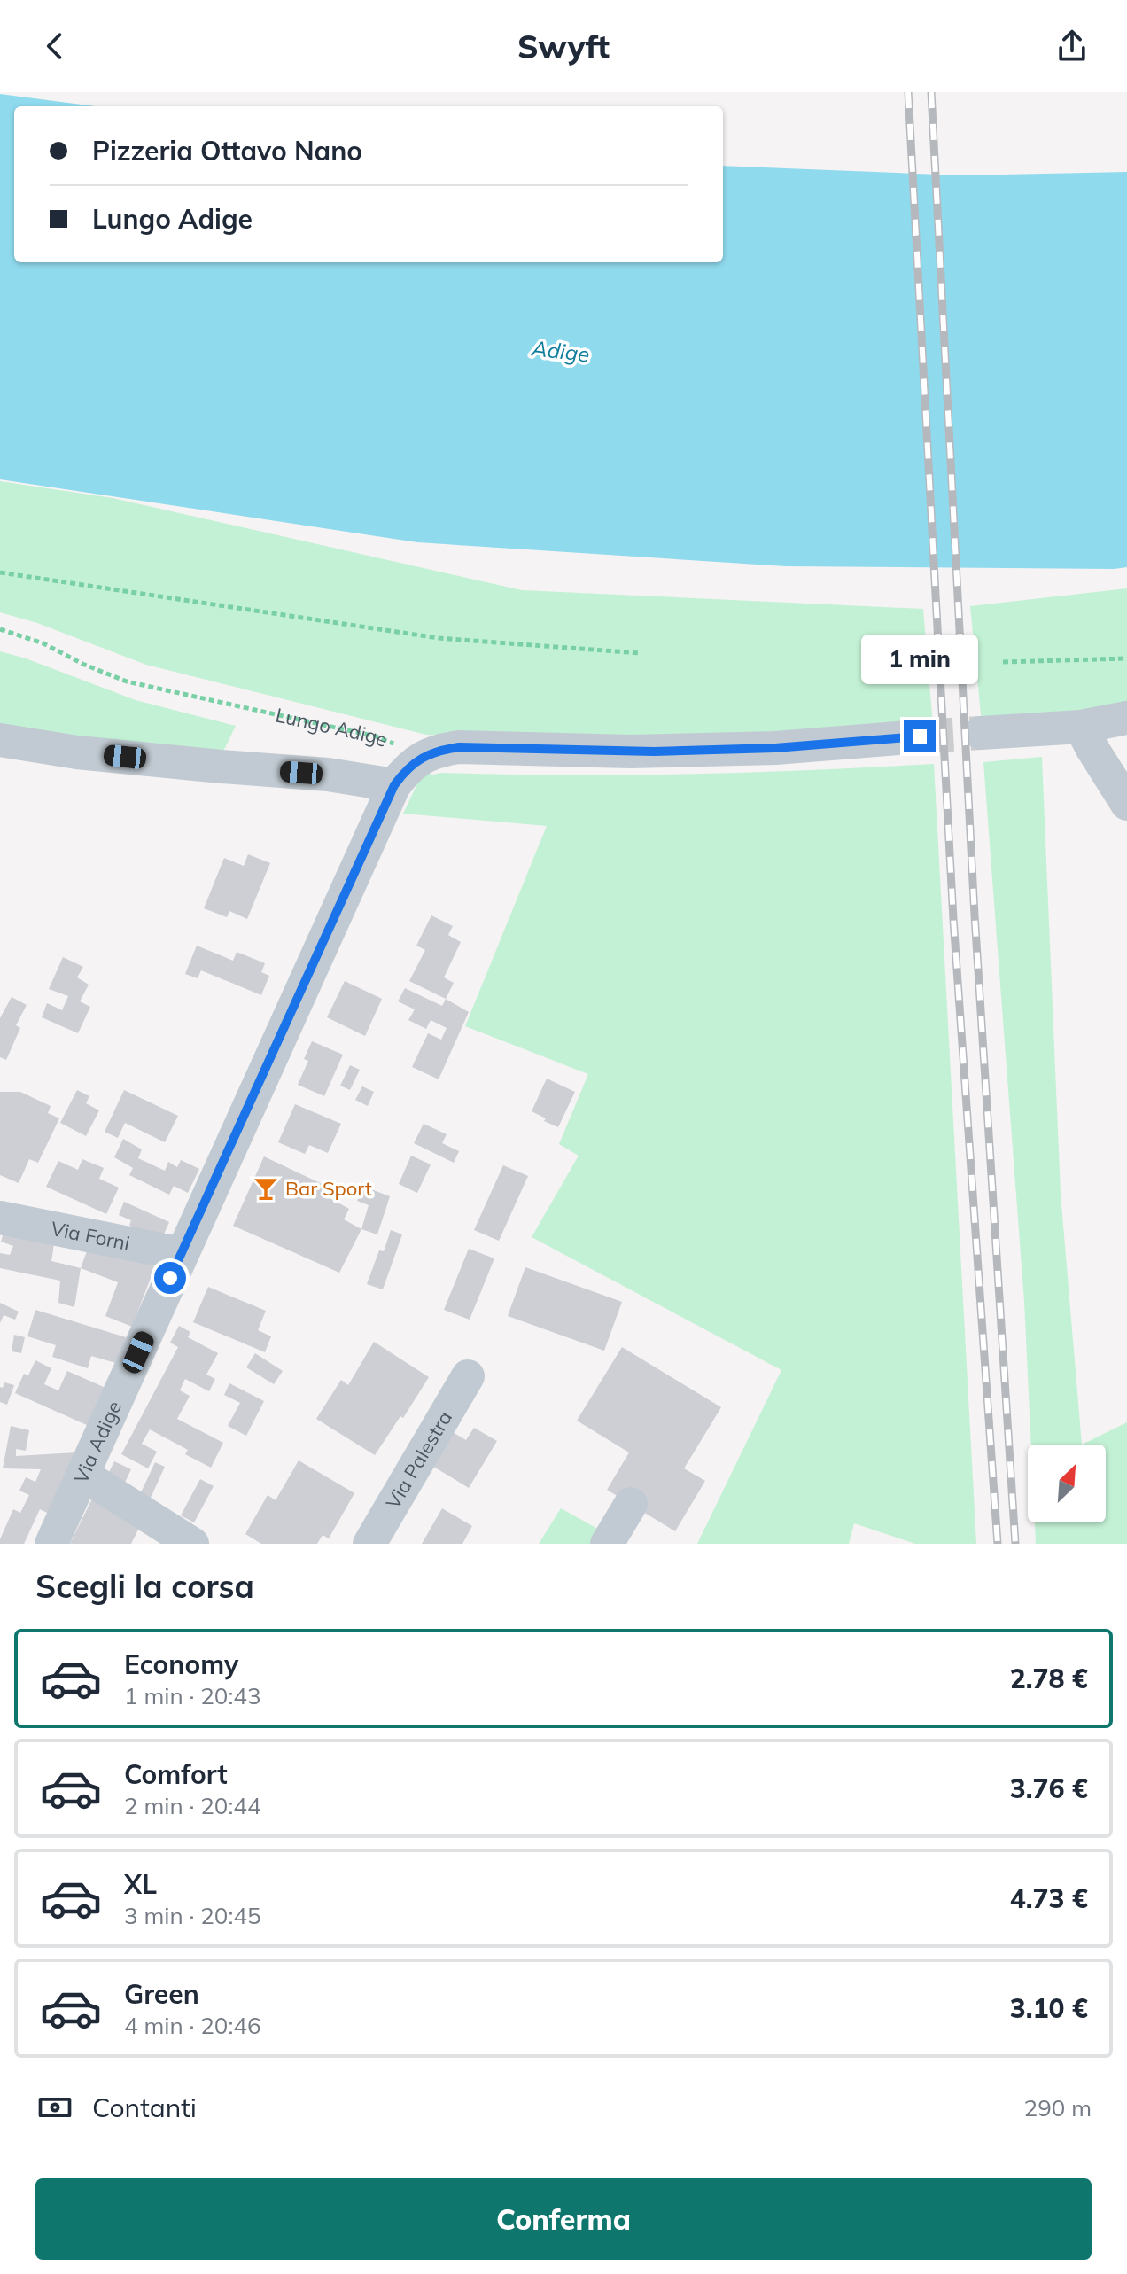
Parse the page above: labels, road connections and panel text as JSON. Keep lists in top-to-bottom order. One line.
{"streets":{"street":["Via Forni","Via Adige","Via Palestra"],"path":["Lungo Adige"]},"crossings":[["Lungo Adige","Via Adige"],["Via Forni","Via Adige"]],"water":["Adige"],"places":{"bar":["Bar Sport"]},"north":"top right","page":{"header":"Swyft","banner":["Pizzeria Ottavo Nano","Lungo Adige"],"bubble":"1 min","heading":"Scegli la corsa","list":[{"name":"Economy","note":"1 min · 20:43","value":"2.78 €"},{"name":"Comfort","note":"2 min · 20:44","value":"3.76 €"},{"name":"XL","note":"3 min · 20:45","value":"4.73 €"},{"name":"Green","note":"4 min · 20:46","value":"3.10 €"}],"pay":["Contanti","290 m"],"buttons":"Conferma"}}
